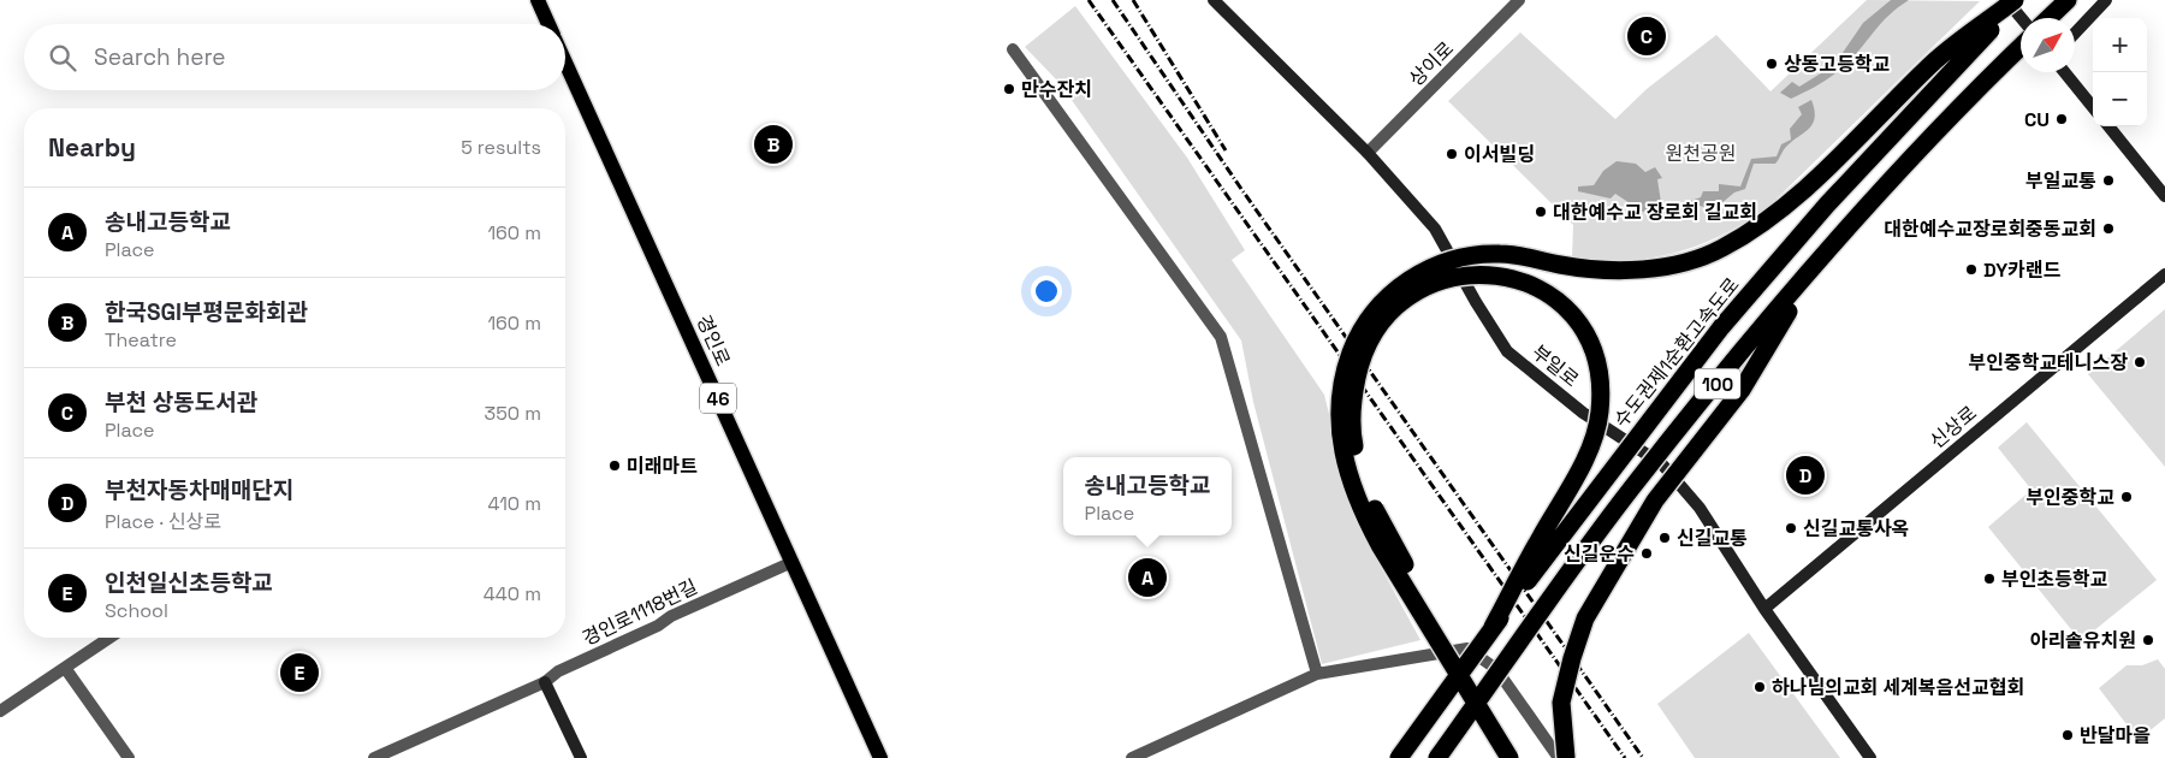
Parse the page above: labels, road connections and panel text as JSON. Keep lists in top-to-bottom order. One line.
{"streets":{"highway":["수도권제1순환고속도로","100"],"main road":["경인로","46"],"street":["상이로","부일로","신상로","경인로1118번길"]},"crossings":[["상이로","부일로"],["경인로","경인로1118번길"],["부일로","신상로"]],"parks":["원천공원"],"places":["상동고등학교","만수잔치","CU","이서빌딩","부일교통","대한예수교 장로회 길교회","대한예수교장로회중동교회","DY카랜드","부인중학교테니스장","미래마트","부인중학교","신길교통사옥","신길교통","신길운수","부인초등학교","아리솔유치원","하나님의교회 세계복음선교협회","반달마을"],"north":"top right","page":{"pins":["C","B","D","A","E"],"map_buttons":["+","−"],"search":"Search here","heading":["Nearby","5 results"],"list":[{"mark":"A","name":"송내고등학교","note":"Place","value":"160 m"},{"mark":"B","name":"한국SGI부평문화회관","note":"Theatre","value":"160 m"},{"mark":"C","name":"부천 상동도서관","note":"Place","value":"350 m"},{"mark":"D","name":"부천자동차매매단지","note":"Place · 신상로","value":"410 m"},{"mark":"E","name":"인천일신초등학교","note":"School","value":"440 m"}],"popup":["송내고등학교","Place"]}}
